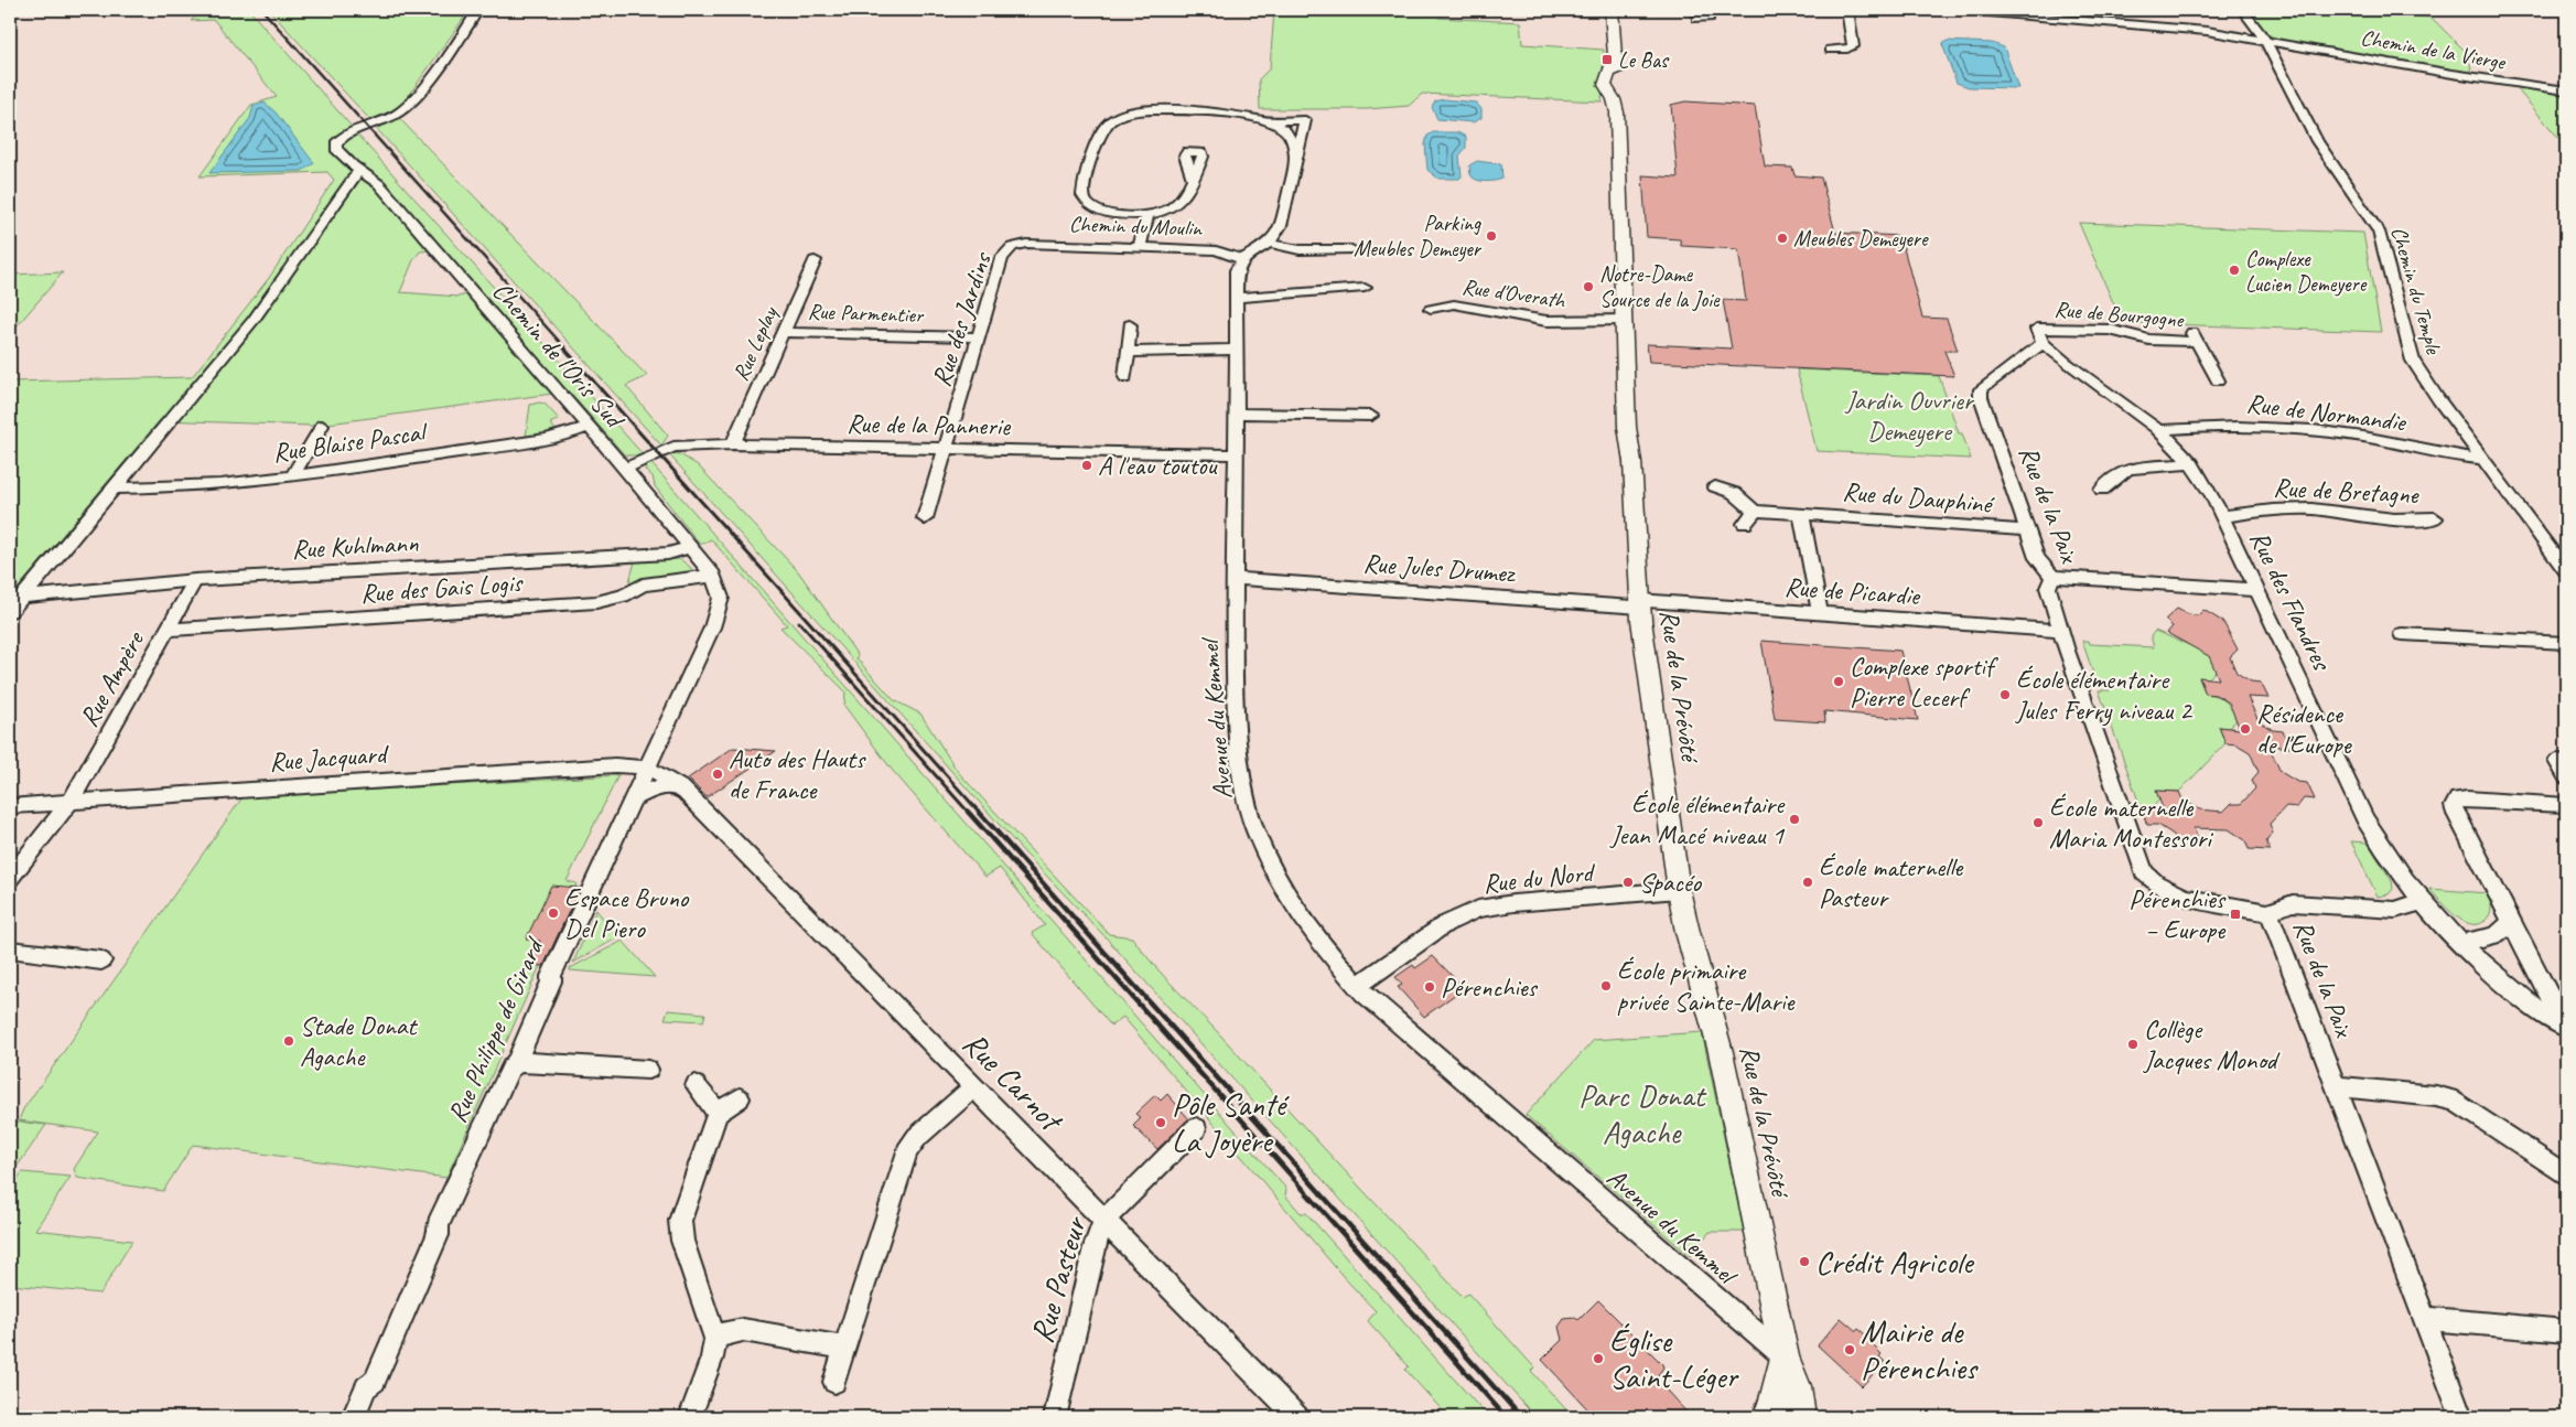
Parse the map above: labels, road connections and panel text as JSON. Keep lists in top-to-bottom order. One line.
{"streets":{"street":["Chemin de la Vierge","Chemin du Moulin","Chemin du Temple","Rue d'Overath","Rue Parmentier","Rue de Bourgogne","Rue des Jardins","Rue Leplay","Chemin de l'Oris Sud","Rue de Normandie","Rue de la Pannerie","Rue Blaise Pascal","Rue de Bretagne","Rue du Dauphiné","Rue de la Paix","Rue Kuhlmann","Rue Jules Drumez","Rue des Gais Logis","Rue de Picardie","Rue des Flandres","Rue Ampère","Rue de la Prévôté","Avenue du Kemmel","Rue Jacquard","Rue du Nord","Rue Philippe de Girard","Rue Carnot","Rue Pasteur"]},"crossings":[["Chemin de la Vierge","Chemin du Temple"],["Chemin du Moulin","Rue des Jardins"],["Chemin du Temple","Rue de Normandie"],["Rue d'Overath","Rue de la Prévôté"],["Rue Parmentier","Rue des Jardins"],["Rue Parmentier","Rue Leplay"],["Rue de Bourgogne","Rue de la Paix"],["Rue de Bourgogne","Rue des Flandres"],["Rue des Jardins","Rue de la Pannerie"],["Rue Leplay","Rue de la Pannerie"],["Chemin de l'Oris Sud","Rue de la Pannerie"],["Chemin de l'Oris Sud","Rue Blaise Pascal"],["Chemin de l'Oris Sud","Rue Kuhlmann"],["Chemin de l'Oris Sud","Rue des Gais Logis"],["Chemin de l'Oris Sud","Rue Philippe de Girard"],["Rue de Normandie","Rue des Flandres"],["Rue de la Pannerie","Avenue du Kemmel"],["Rue de Bretagne","Rue des Flandres"],["Rue du Dauphiné","Rue de la Paix"],["Rue de la Paix","Rue de Picardie"],["Rue de la Paix","Rue des Flandres"],["Rue Kuhlmann","Rue Ampère"],["Rue Jules Drumez","Rue de Picardie"],["Rue Jules Drumez","Rue de la Prévôté"],["Rue Jules Drumez","Avenue du Kemmel"],["Rue des Gais Logis","Rue Ampère"],["Rue des Gais Logis","Rue Philippe de Girard"],["Rue de Picardie","Rue de la Prévôté"],["Rue Ampère","Rue Jacquard"],["Rue de la Prévôté","Avenue du Kemmel"],["Rue de la Prévôté","Rue du Nord"],["Avenue du Kemmel","Rue du Nord"],["Rue Jacquard","Rue Philippe de Girard"],["Rue Jacquard","Rue Carnot"],["Rue Philippe de Girard","Rue Carnot"],["Rue Carnot","Rue Pasteur"]],"parks":["Jardin Ouvrier Demeyere","Parc Donat Agache"],"places":{"transit":["Le Bas","Pérenchies – Europe"],"other":["Parking Meubles Demeyer","Meubles Demeyere","Complexe Lucien Demeyere","Notre-Dame Source de la Joie","A l'eau toutou","Complexe sportif Pierre Lecerf","École élémentaire Jules Ferry niveau 2","Résidence de l'Europe","Auto des Hauts de France","École élémentaire Jean Macé niveau 1","École maternelle Maria Montessori","Spacéo","École maternelle Pasteur","Espace Bruno Del Piero","École primaire privée Sainte-Marie","Pérenchies","Stade Donat Agache","Collège Jacques Monod","Pôle Santé La Joyère","Crédit Agricole","Mairie de Pérenchies","Église Saint-Léger"]}}
